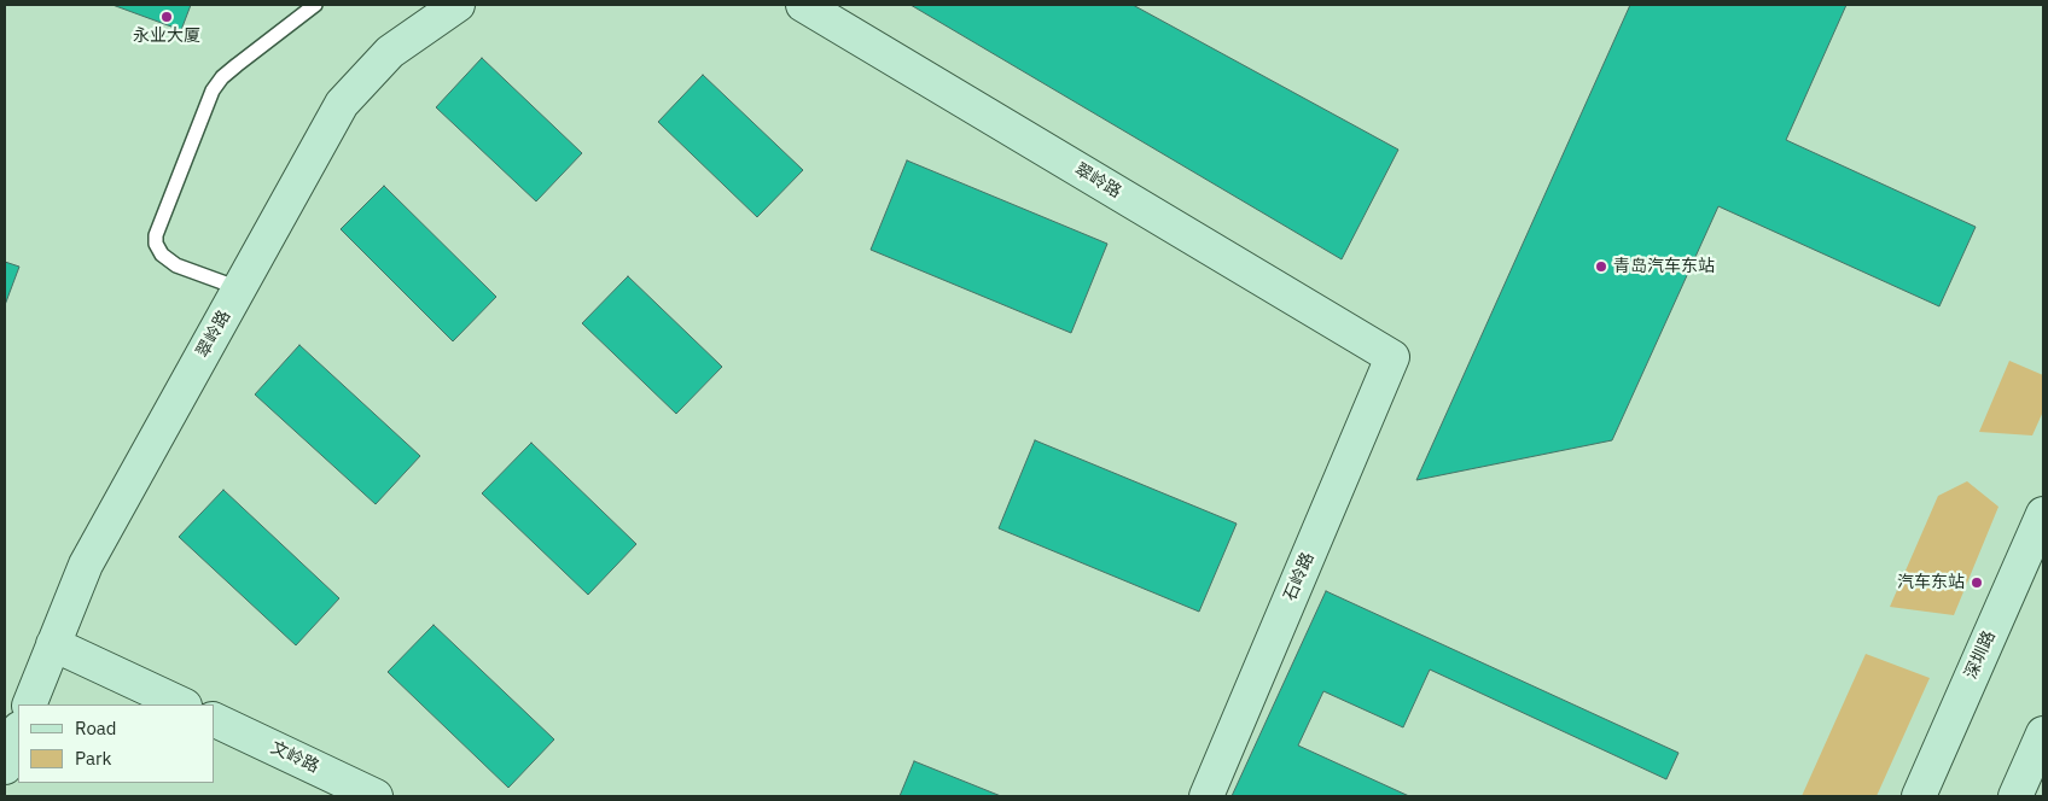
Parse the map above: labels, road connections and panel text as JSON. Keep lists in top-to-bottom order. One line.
{"streets":{"street":["翠岭路","石岭路","深圳路","文岭路"]},"crossings":[["翠岭路","石岭路"]],"places":["永业大厦","青岛汽车东站","汽车东站"],"legend":["Road","Park"]}
